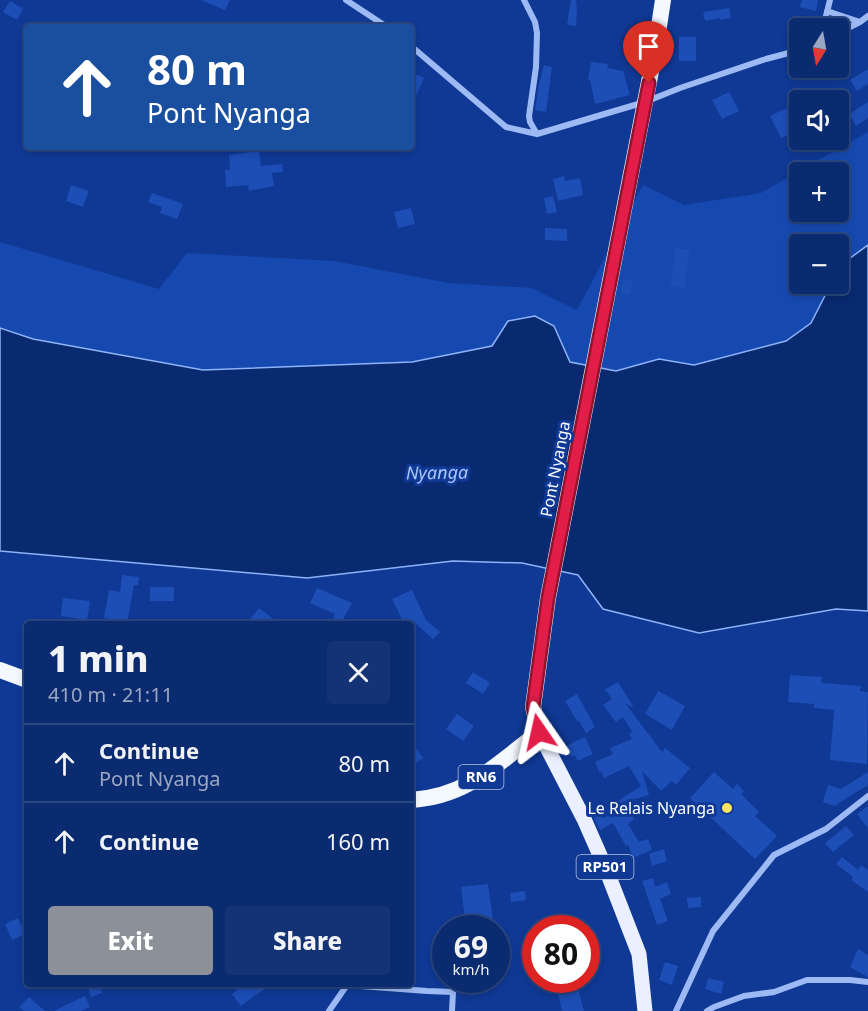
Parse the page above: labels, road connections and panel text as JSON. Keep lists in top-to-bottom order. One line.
{"streets":{"highway":["Pont Nyanga","RN6"],"main road":["RP501"]},"crossings":[["Pont Nyanga","RN6"],["Pont Nyanga","RP501"],["RN6","RP501"]],"water":["Nyanga"],"places":["Le Relais Nyanga"],"north":"bottom","page":{"map_buttons":["+","−"],"turn":["80 m","Pont Nyanga"],"heading":["1 min","410 m · 21:11"],"list":[{"name":"Continue","note":"Pont Nyanga","value":"80 m"},{"name":"Continue","value":"160 m"}],"buttons":["Exit","Share"],"speed":"69 km/h","limit":"80"}}
